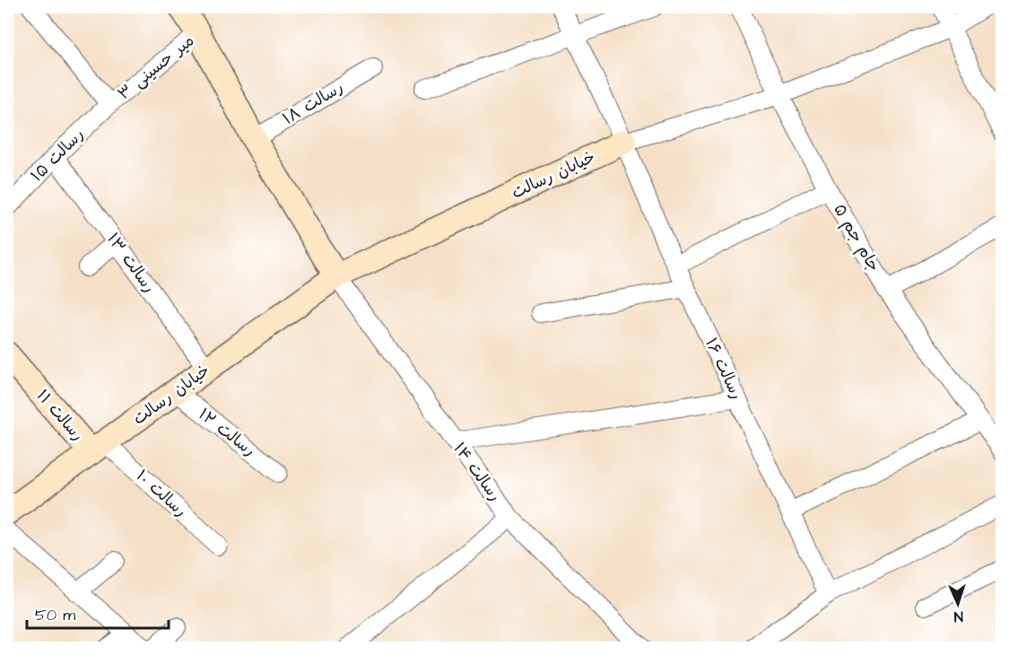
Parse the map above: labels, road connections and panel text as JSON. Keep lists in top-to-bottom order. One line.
{"streets":{"street":["میر حسینی ۳","رسالت ۱۸","رسالت ۱۵","خیابان رسالت","جام جم ۵","رسالت ۱۳","رسالت ۱۶","رسالت ۱۱","رسالت ۱۲","رسالت ۱۴","رسالت ۱۰"]},"crossings":[["میر حسینی ۳","رسالت ۱۵"],["رسالت ۱۵","رسالت ۱۳"],["خیابان رسالت","رسالت ۱۳"],["خیابان رسالت","رسالت ۱۶"],["خیابان رسالت","رسالت ۱۱"],["خیابان رسالت","رسالت ۱۲"],["خیابان رسالت","رسالت ۱۴"],["خیابان رسالت","رسالت ۱۰"],["رسالت ۱۱","رسالت ۱۰"]],"scale_bar":"50 m","north":"bottom"}
